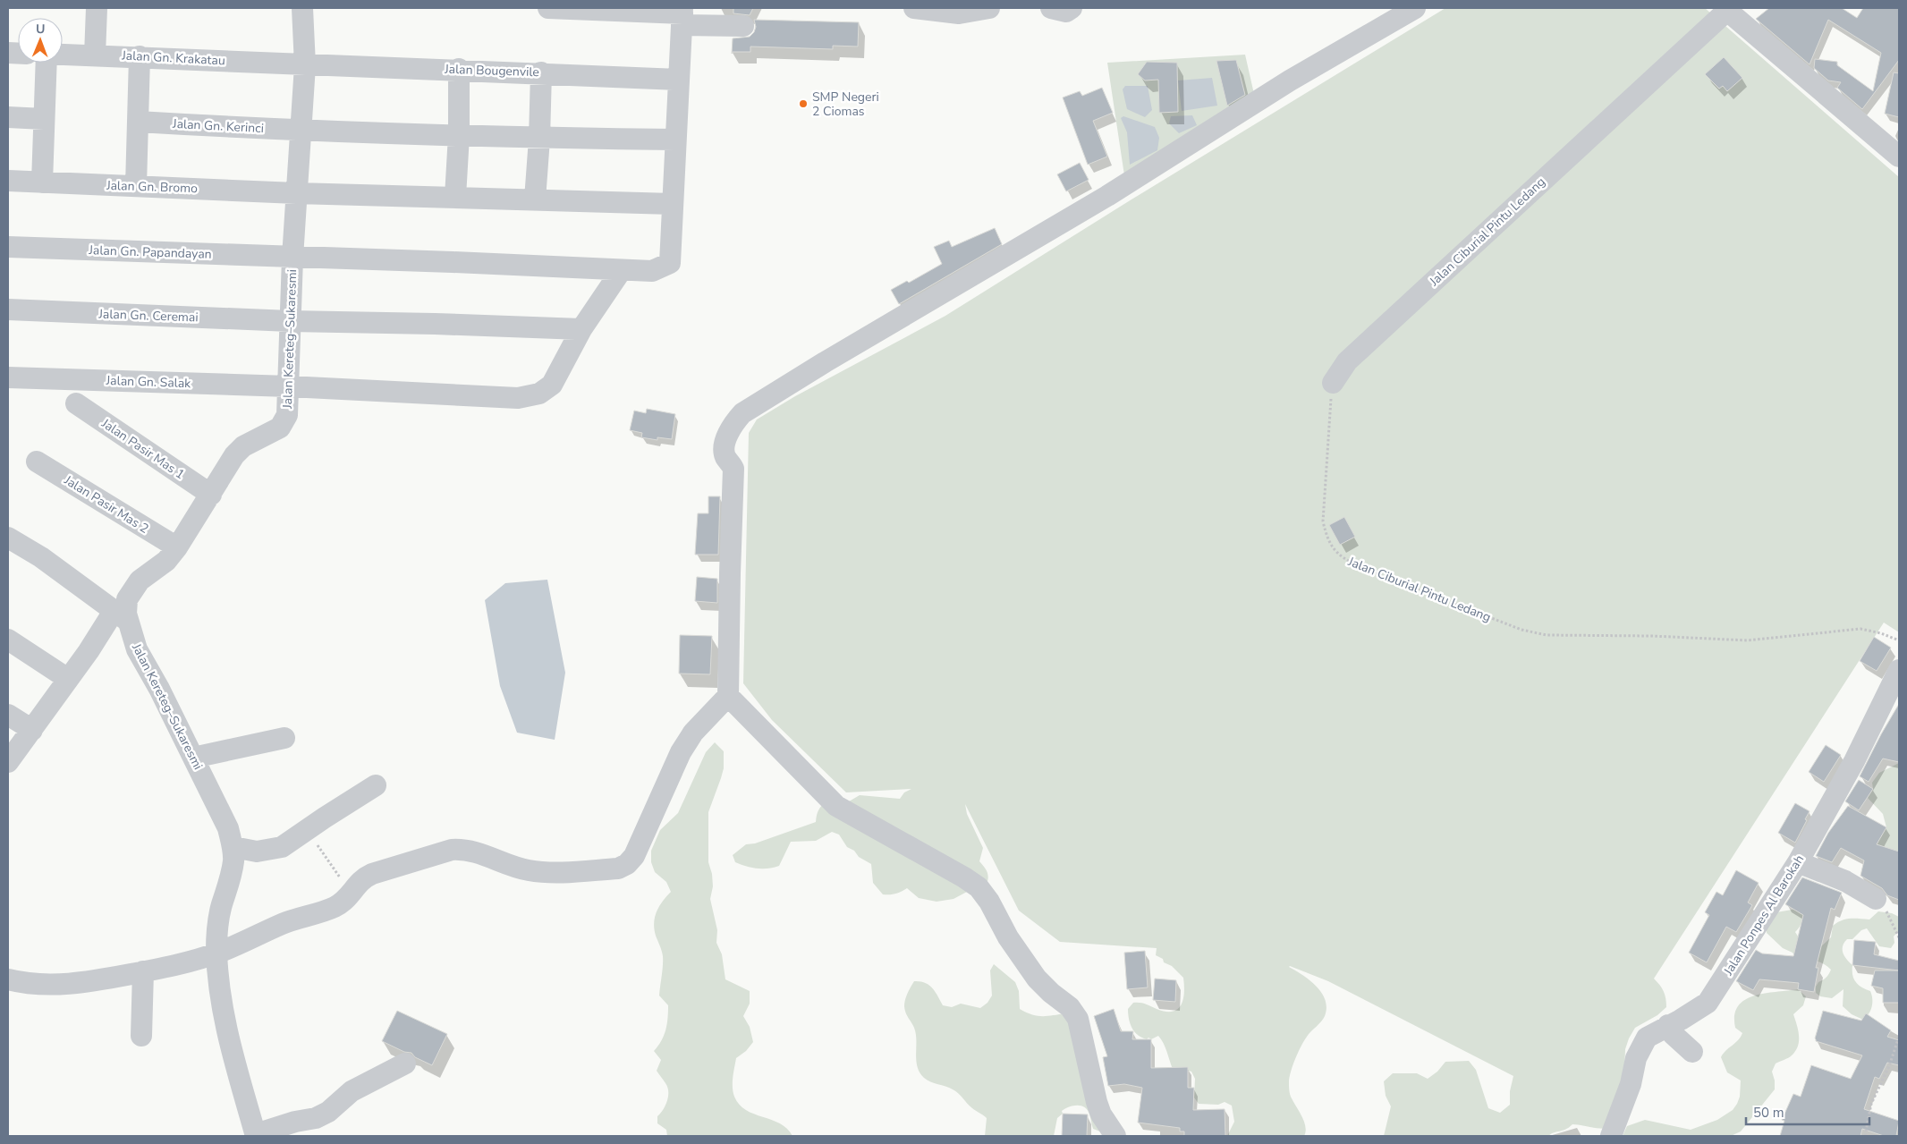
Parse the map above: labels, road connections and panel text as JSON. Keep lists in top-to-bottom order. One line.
{"streets":{"street":["Jalan Gn. Krakatau","Jalan Bougenvile","Jalan Gn. Kerinci","Jalan Gn. Bromo","Jalan Ciburial Pintu Ledang","Jalan Gn. Papandayan","Jalan Gn. Ceremai","Jalan Kereteg–Sukaresmi","Jalan Gn. Salak","Jalan Pasir Mas 1","Jalan Pasir Mas 2","Jalan Ponpes Al Barokah"]},"crossings":[["Jalan Gn. Krakatau","Jalan Bougenvile"],["Jalan Gn. Krakatau","Jalan Kereteg–Sukaresmi"],["Jalan Bougenvile","Jalan Kereteg–Sukaresmi"],["Jalan Gn. Kerinci","Jalan Kereteg–Sukaresmi"],["Jalan Gn. Bromo","Jalan Gn. Papandayan"],["Jalan Gn. Bromo","Jalan Kereteg–Sukaresmi"],["Jalan Gn. Papandayan","Jalan Kereteg–Sukaresmi"],["Jalan Gn. Papandayan","Jalan Gn. Salak"],["Jalan Gn. Ceremai","Jalan Kereteg–Sukaresmi"],["Jalan Gn. Ceremai","Jalan Gn. Salak"],["Jalan Kereteg–Sukaresmi","Jalan Gn. Salak"],["Jalan Kereteg–Sukaresmi","Jalan Pasir Mas 1"],["Jalan Kereteg–Sukaresmi","Jalan Pasir Mas 2"]],"places":["SMP Negeri 2 Ciomas"],"scale_bar":"50 m","north":"top"}
